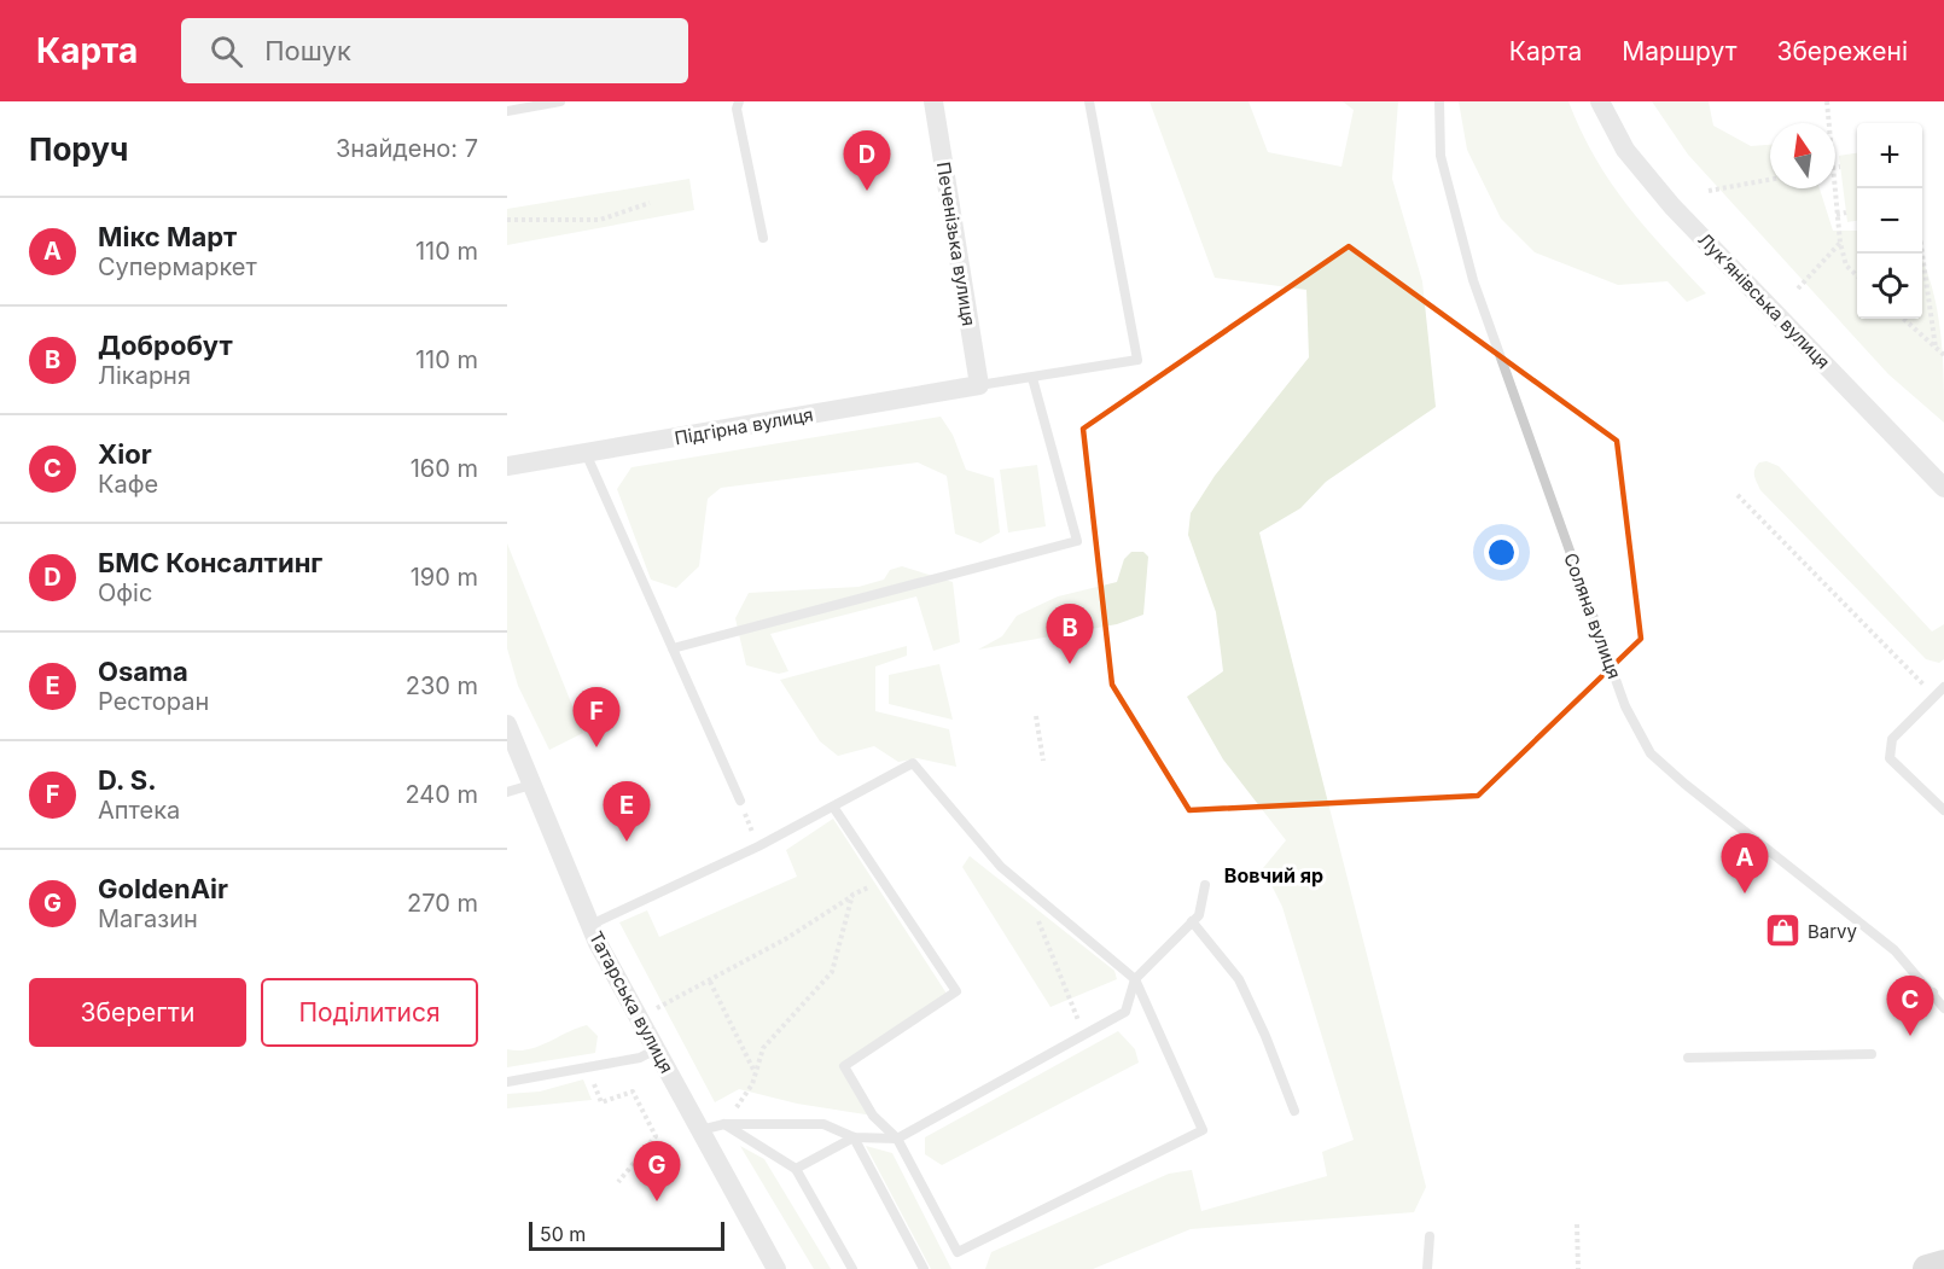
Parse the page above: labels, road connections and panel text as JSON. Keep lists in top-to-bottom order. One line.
{"streets":{"street":["Печенізька вулиця","Лукʼянівська вулиця","Підгірна вулиця","Татарська вулиця"],"lane":["Соляна вулиця"]},"crossings":[["Печенізька вулиця","Підгірна вулиця"]],"districts":["Вовчий яр"],"places":{"shop":["Barvy"]},"scale_bar":"50 m","north":"top","page":{"header":"Карта","search":"Пошук","nav":["Карта","Маршрут","Збережені"],"heading":["Поруч","Знайдено: 7"],"map_buttons":["+","−"],"pins":["D","B","F","E","A","C","G"],"list":[{"mark":"A","name":"Мікс Март","note":"Супермаркет","value":"110 m"},{"mark":"B","name":"Добробут","note":"Лікарня","value":"110 m"},{"mark":"C","name":"Xior","note":"Кафе","value":"160 m"},{"mark":"D","name":"БМС Консалтинг","note":"Офіс","value":"190 m"},{"mark":"E","name":"Osama","note":"Ресторан","value":"230 m"},{"mark":"F","name":"D. S.","note":"Аптека","value":"240 m"},{"mark":"G","name":"GoldenAir","note":"Магазин","value":"270 m"}],"buttons":["Зберегти","Поділитися"],"scale":"50 m"}}
